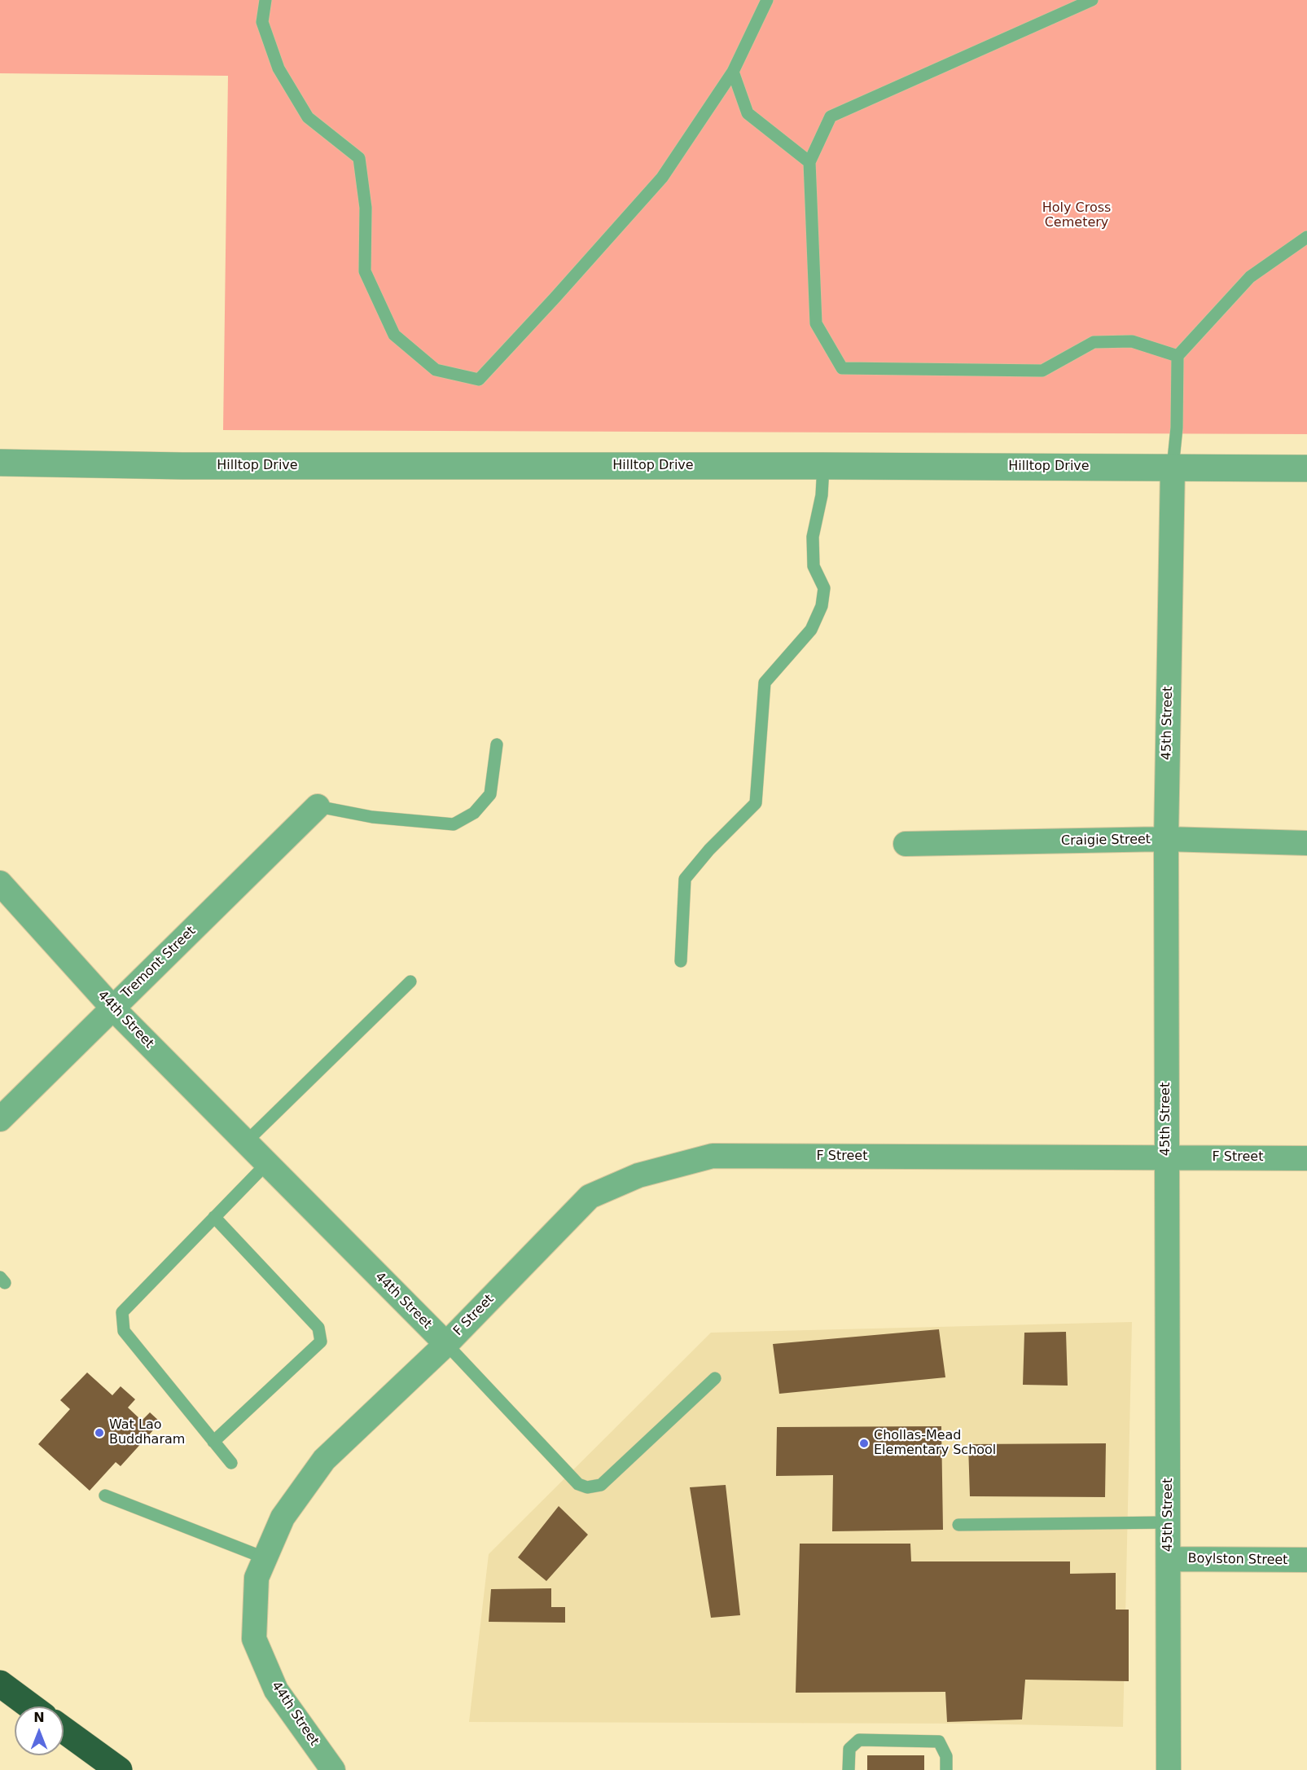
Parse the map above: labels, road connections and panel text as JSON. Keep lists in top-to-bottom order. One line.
{"streets":{"street":["Hilltop Drive","45th Street","Craigie Street","Tremont Street","44th Street","F Street","Boylston Street"]},"crossings":[["Hilltop Drive","45th Street"],["45th Street","Craigie Street"],["45th Street","F Street"],["45th Street","Boylston Street"],["Tremont Street","44th Street"],["44th Street","F Street"]],"parks":["Holy Cross Cemetery"],"places":["Wat Lao Buddharam","Chollas-Mead Elementary School"],"north":"top"}
